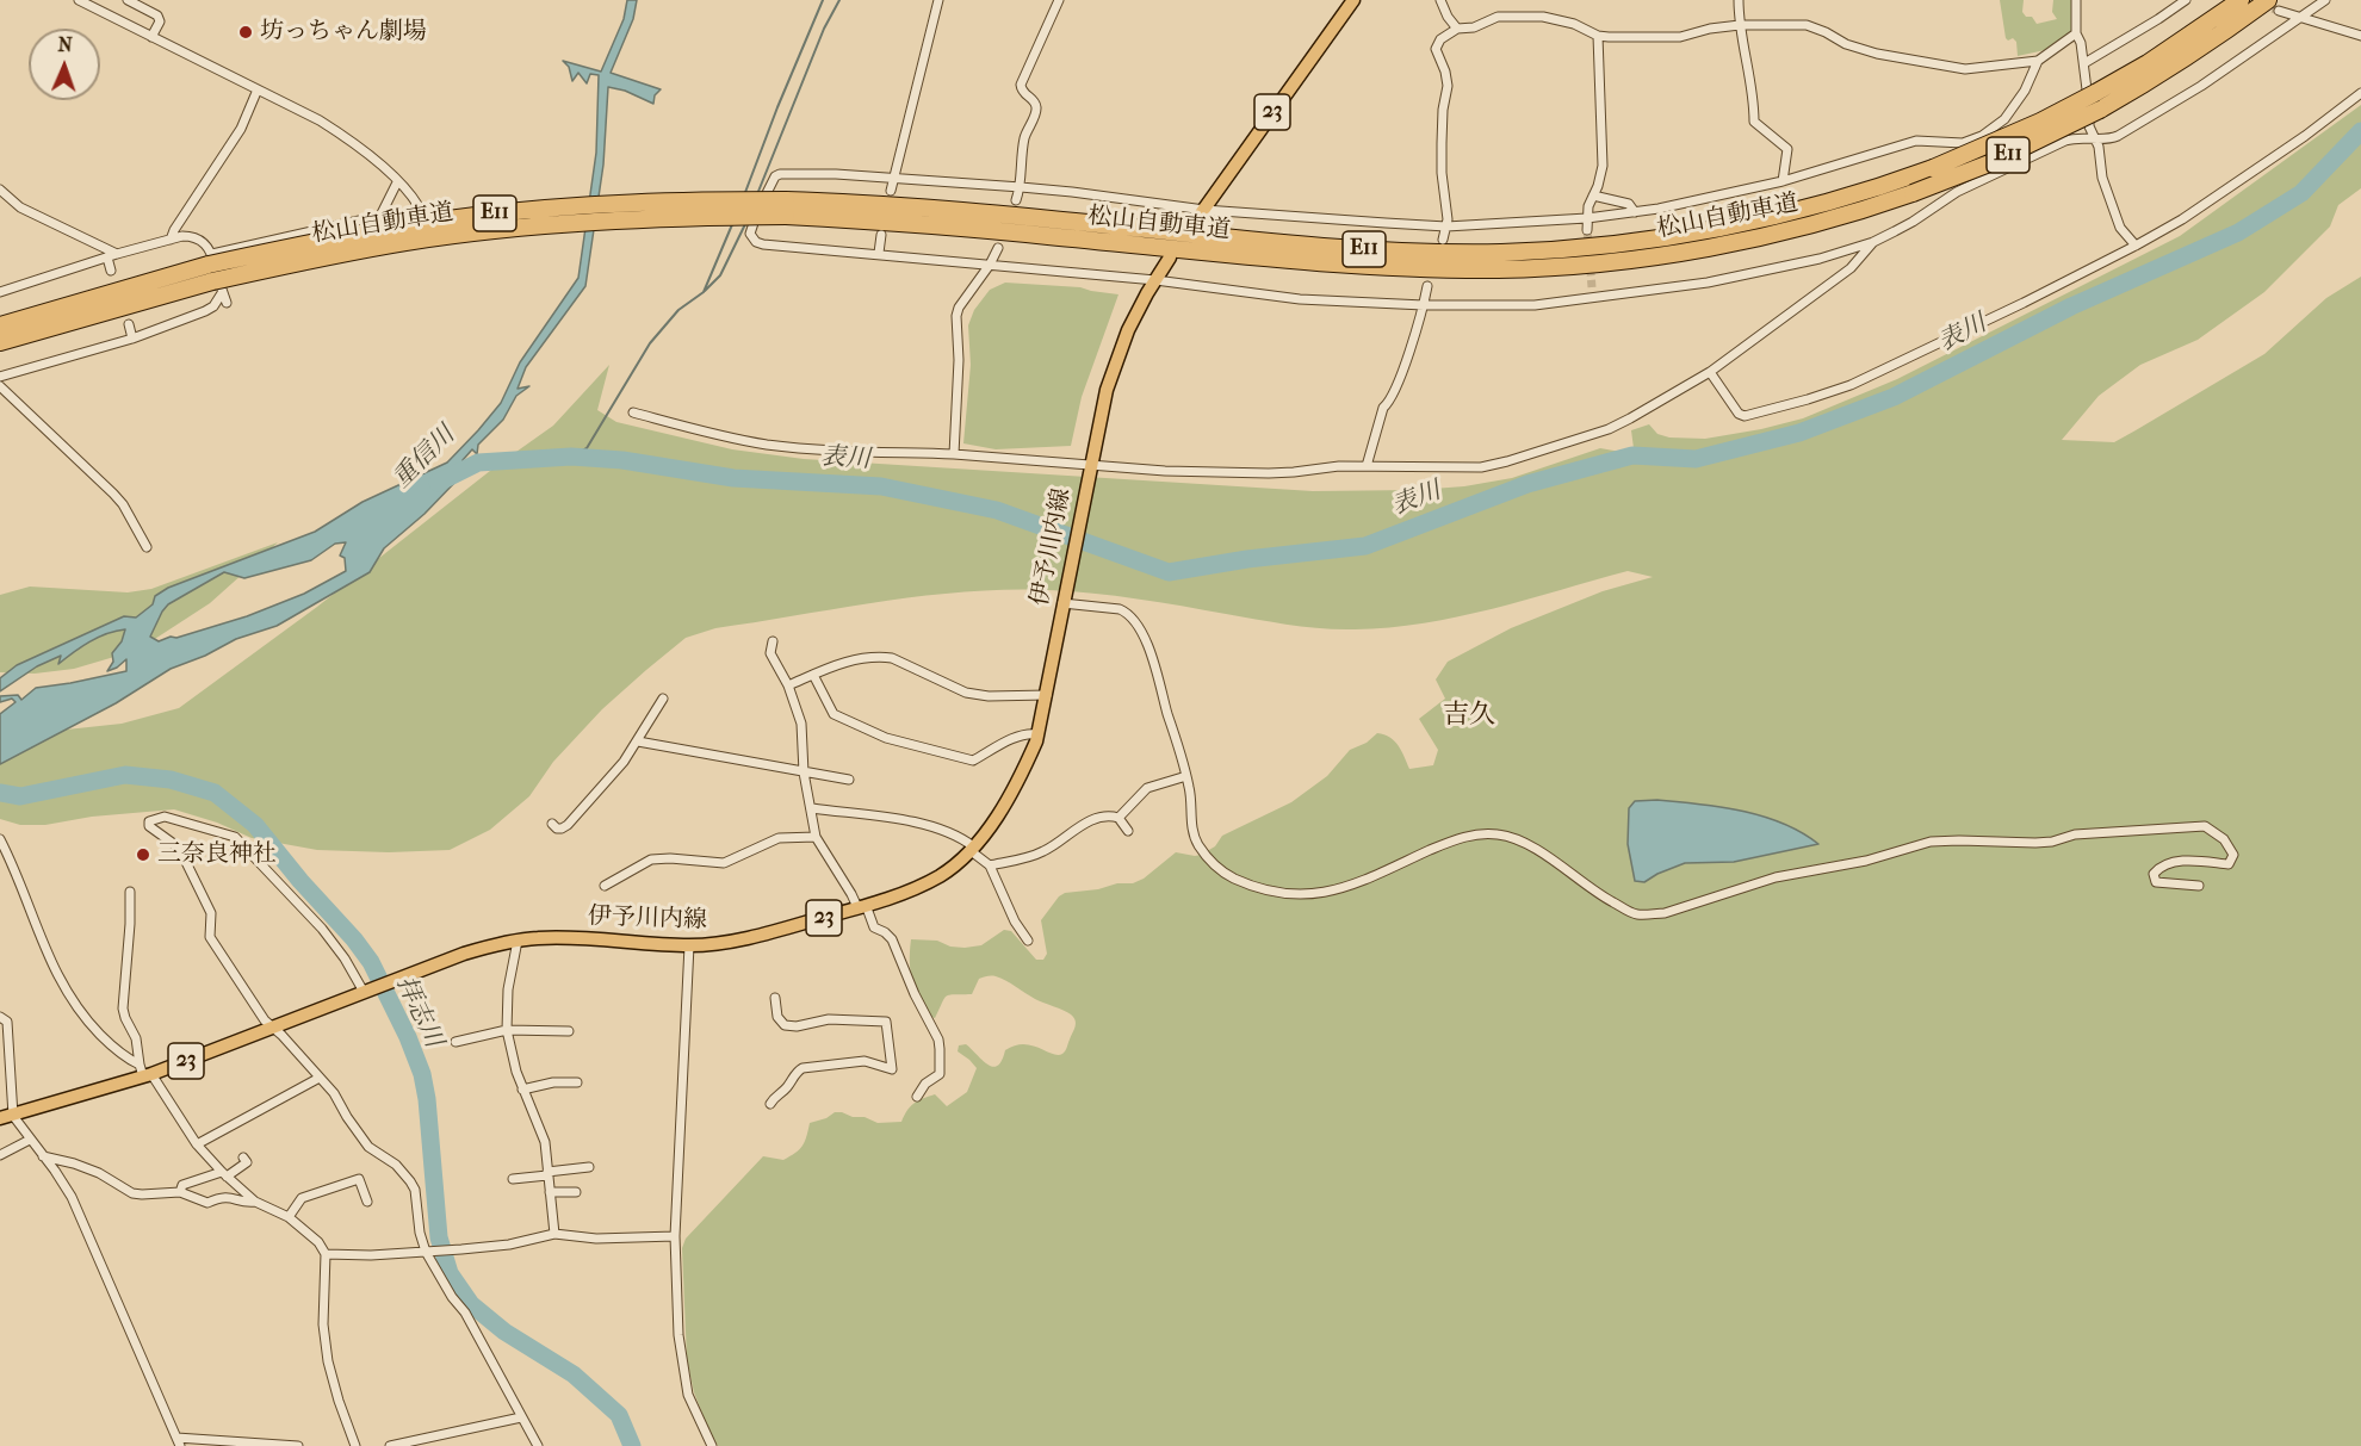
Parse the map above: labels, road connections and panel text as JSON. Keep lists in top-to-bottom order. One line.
{"streets":{"highway":["E11","松山自動車道"],"main road":["23","伊予川内線"]},"districts":["吉久"],"water":["表川","重信川","拝志川"],"places":["坊っちゃん劇場","三奈良神社"],"north":"top"}
